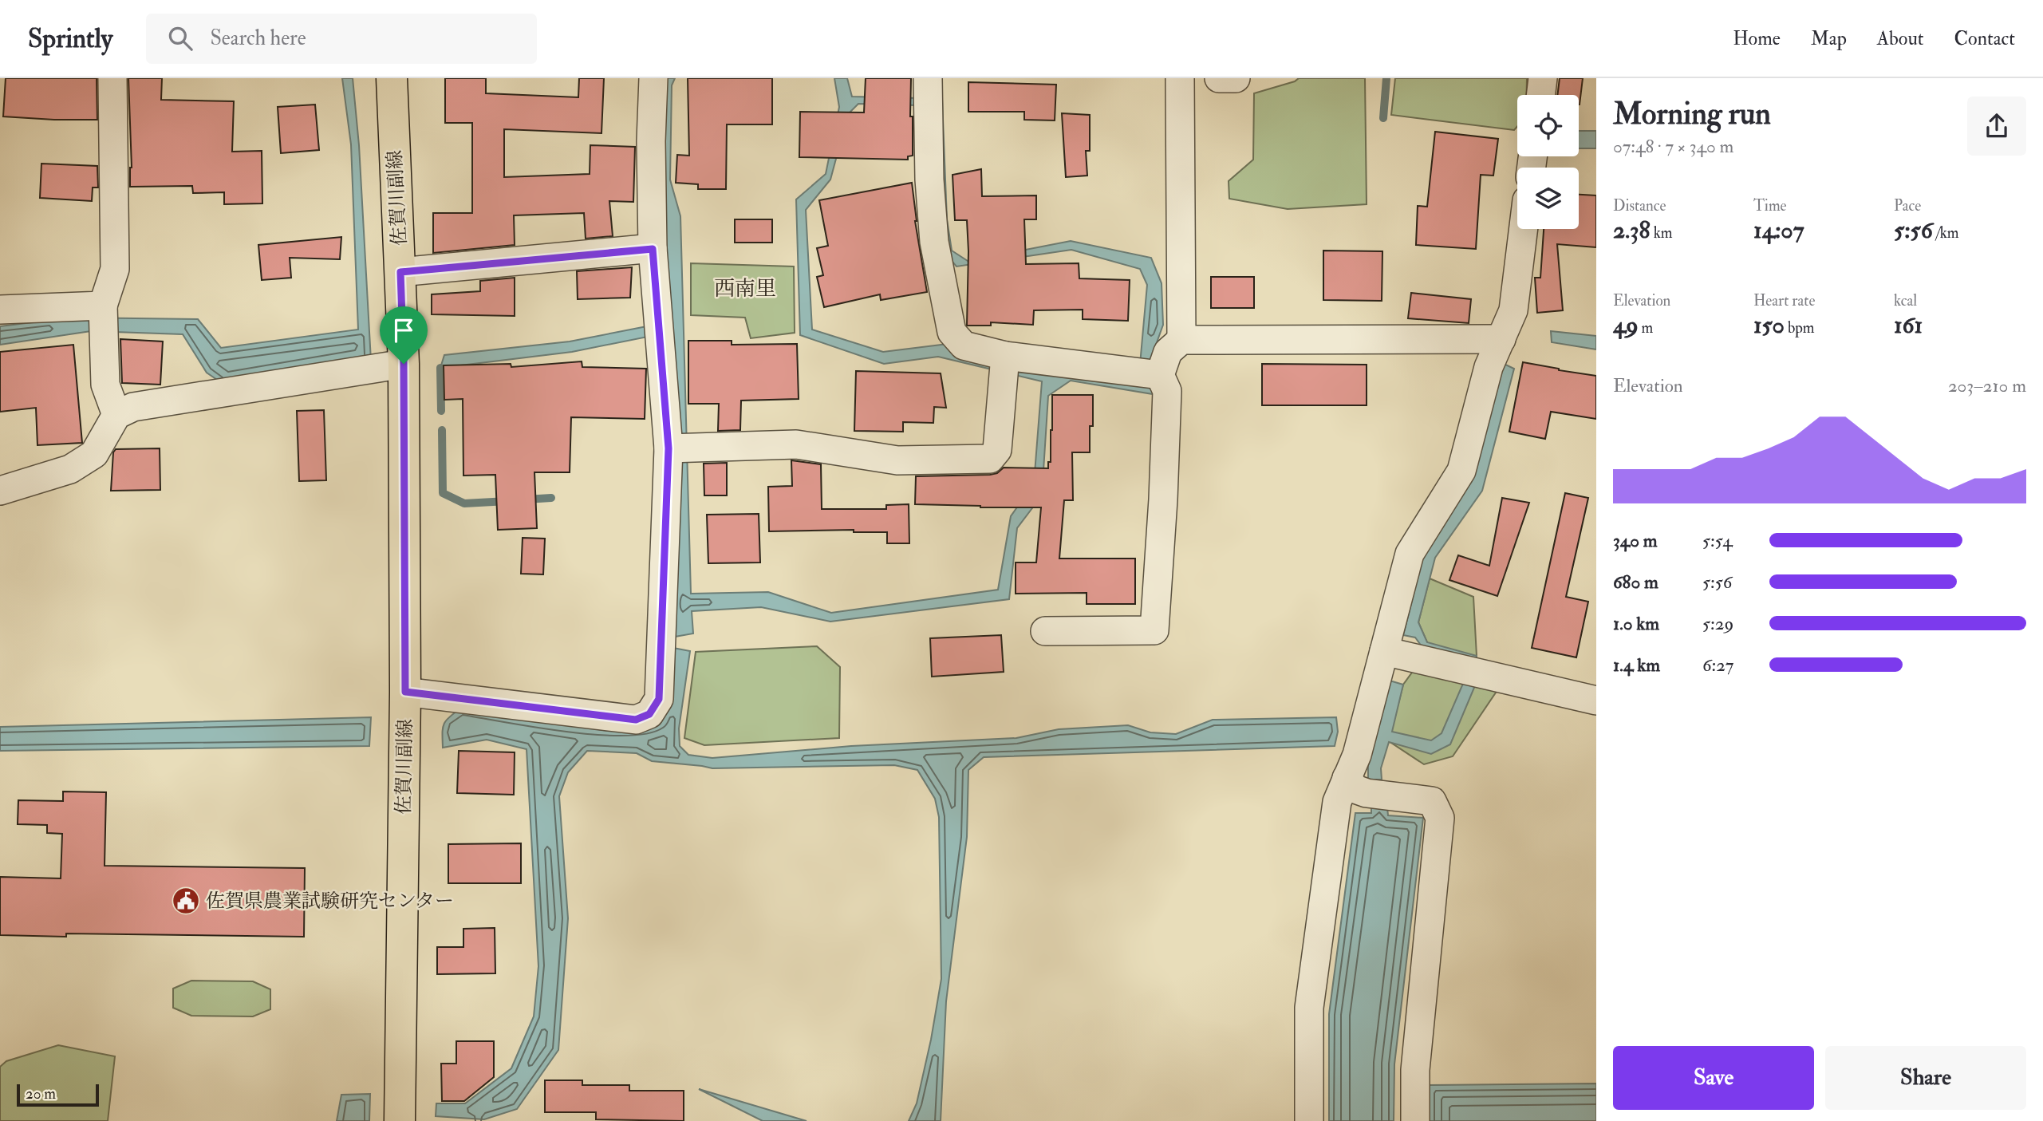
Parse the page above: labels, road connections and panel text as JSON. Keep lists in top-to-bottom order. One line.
{"streets":{"main road":["佐賀川副線"]},"districts":["西南里"],"places":{"public building":["佐賀県農業試験研究センター"]},"scale_bar":"20 m","page":{"header":"Sprintly","search":"Search here","nav":["Home","Map","About","Contact"],"heading":["Morning run","07:48 · 7 × 340 m"],"stats":[["Distance","2.38 km"],["Time","14:07"],["Pace","5:56 /km"],["Elevation","49 m"],["Heart rate","150 bpm"],["kcal","161"]],"chart":["Elevation","203–210 m"],"list":[{"name":"340 m","note":"5:54"},{"name":"680 m","note":"5:56"},{"name":"1.0 km","note":"5:29"},{"name":"1.4 km","note":"6:27"}],"buttons":["Save","Share"],"scale":"20 m"}}
